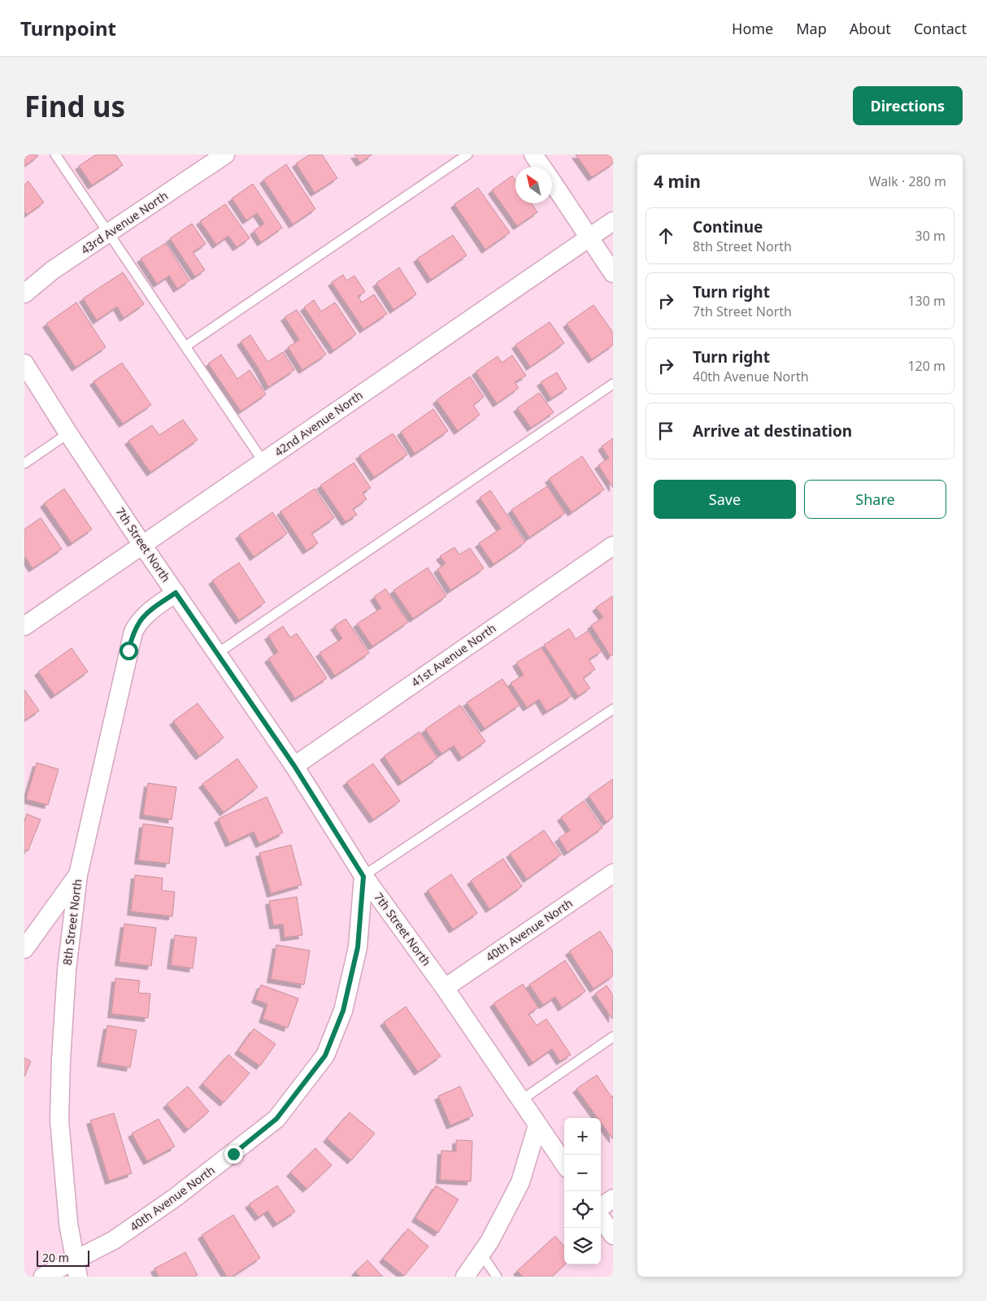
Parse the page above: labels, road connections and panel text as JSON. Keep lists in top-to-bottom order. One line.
{"streets":{"street":["43rd Avenue North","42nd Avenue North","7th Street North","41st Avenue North","8th Street North","40th Avenue North"]},"crossings":[["42nd Avenue North","7th Street North"],["7th Street North","41st Avenue North"],["7th Street North","8th Street North"],["7th Street North","40th Avenue North"],["8th Street North","40th Avenue North"]],"scale_bar":"20 m","north":"top left","page":{"header":"Turnpoint","nav":["Home","Map","About","Contact"],"buttons":["Directions",["Save","Share"]],"title":"Find us","heading":["4 min","Walk · 280 m"],"list":[["Continue","8th Street North","30 m"],["Turn right","7th Street North","130 m"],["Turn right","40th Avenue North","120 m"],"Arrive at destination"],"map_buttons":["+","−"],"scale":"20 m"}}
